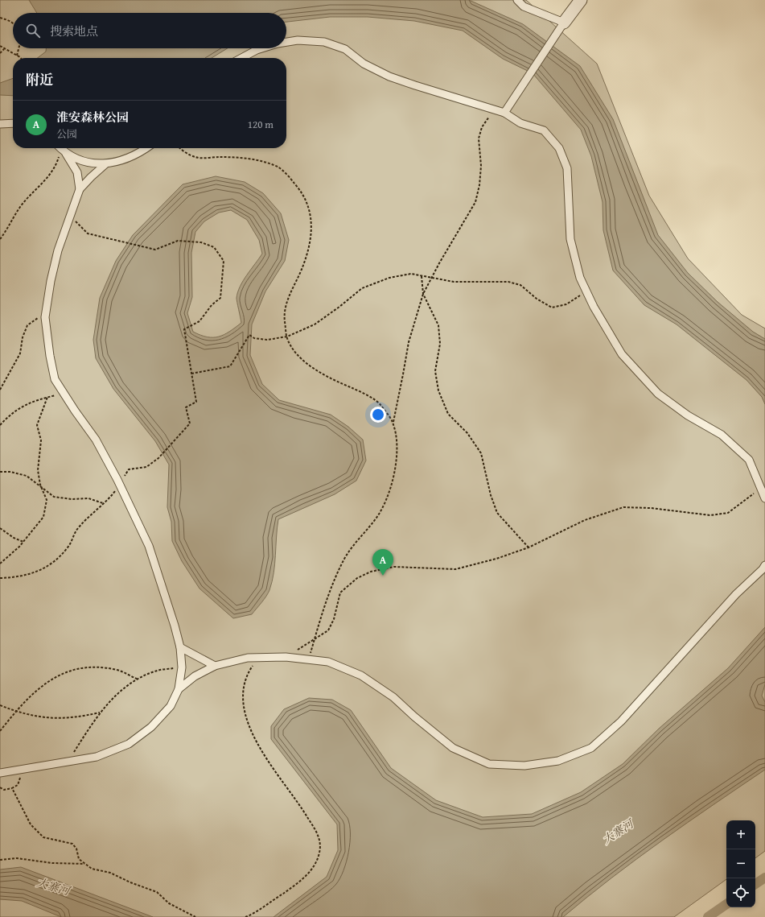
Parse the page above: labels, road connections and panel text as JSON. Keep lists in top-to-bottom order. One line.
{"water":["大寨河"],"page":{"search":"搜索地点","heading":"附近","list":[{"mark":"A","name":"淮安森林公园","note":"公园","value":"120 m"}],"pins":"A","map_buttons":["+","−"]}}
